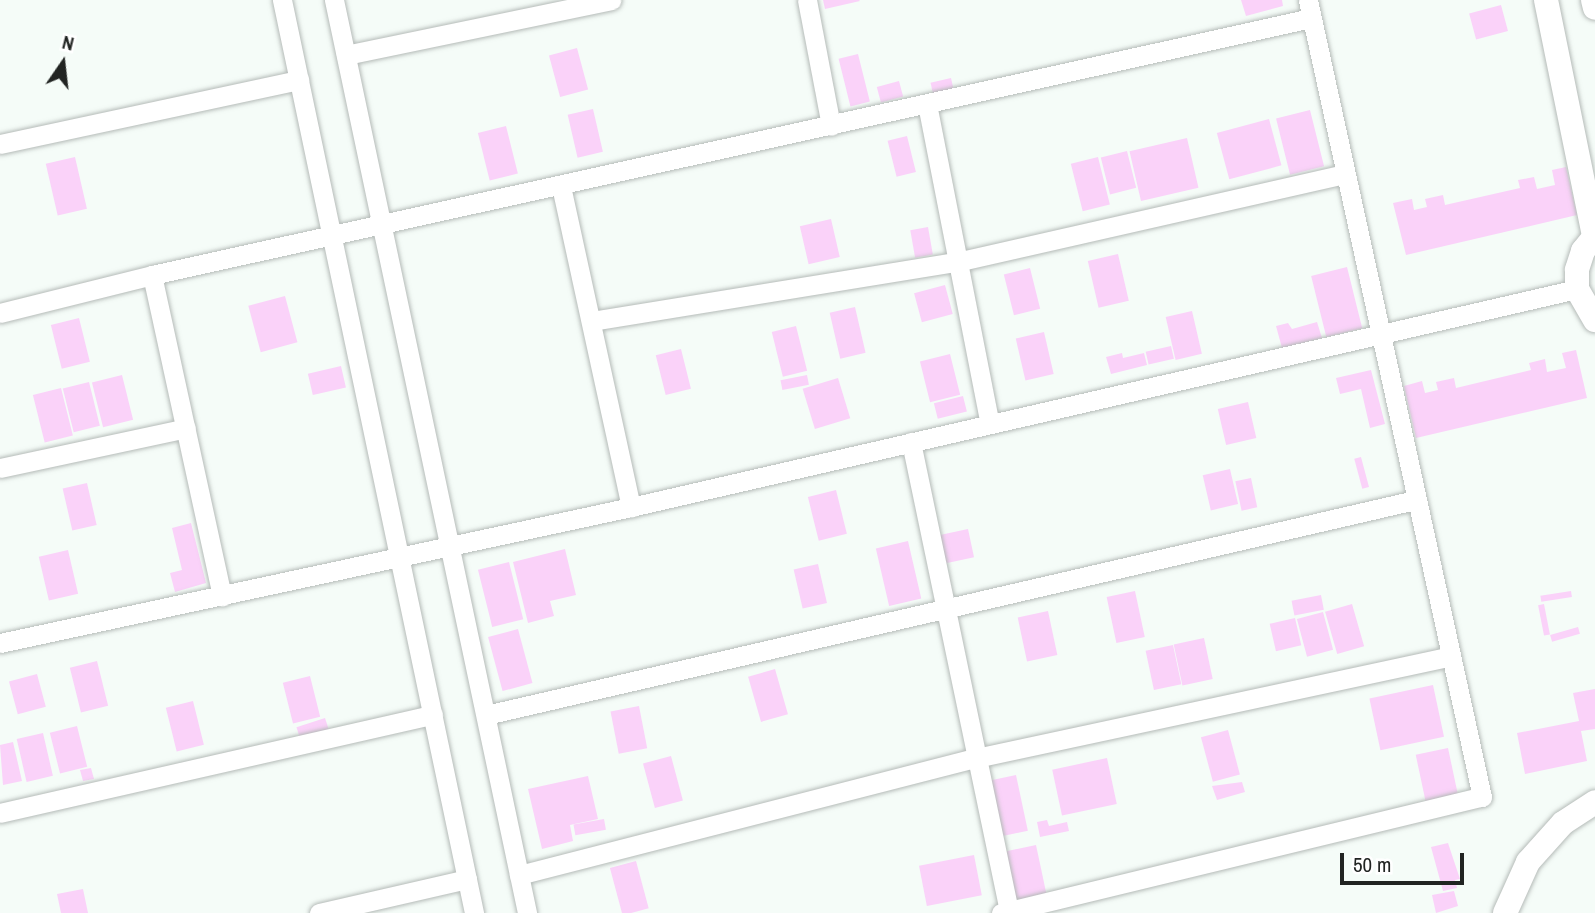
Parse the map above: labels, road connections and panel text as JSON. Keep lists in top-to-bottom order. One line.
{"scale_bar":"50 m","north":"top"}
